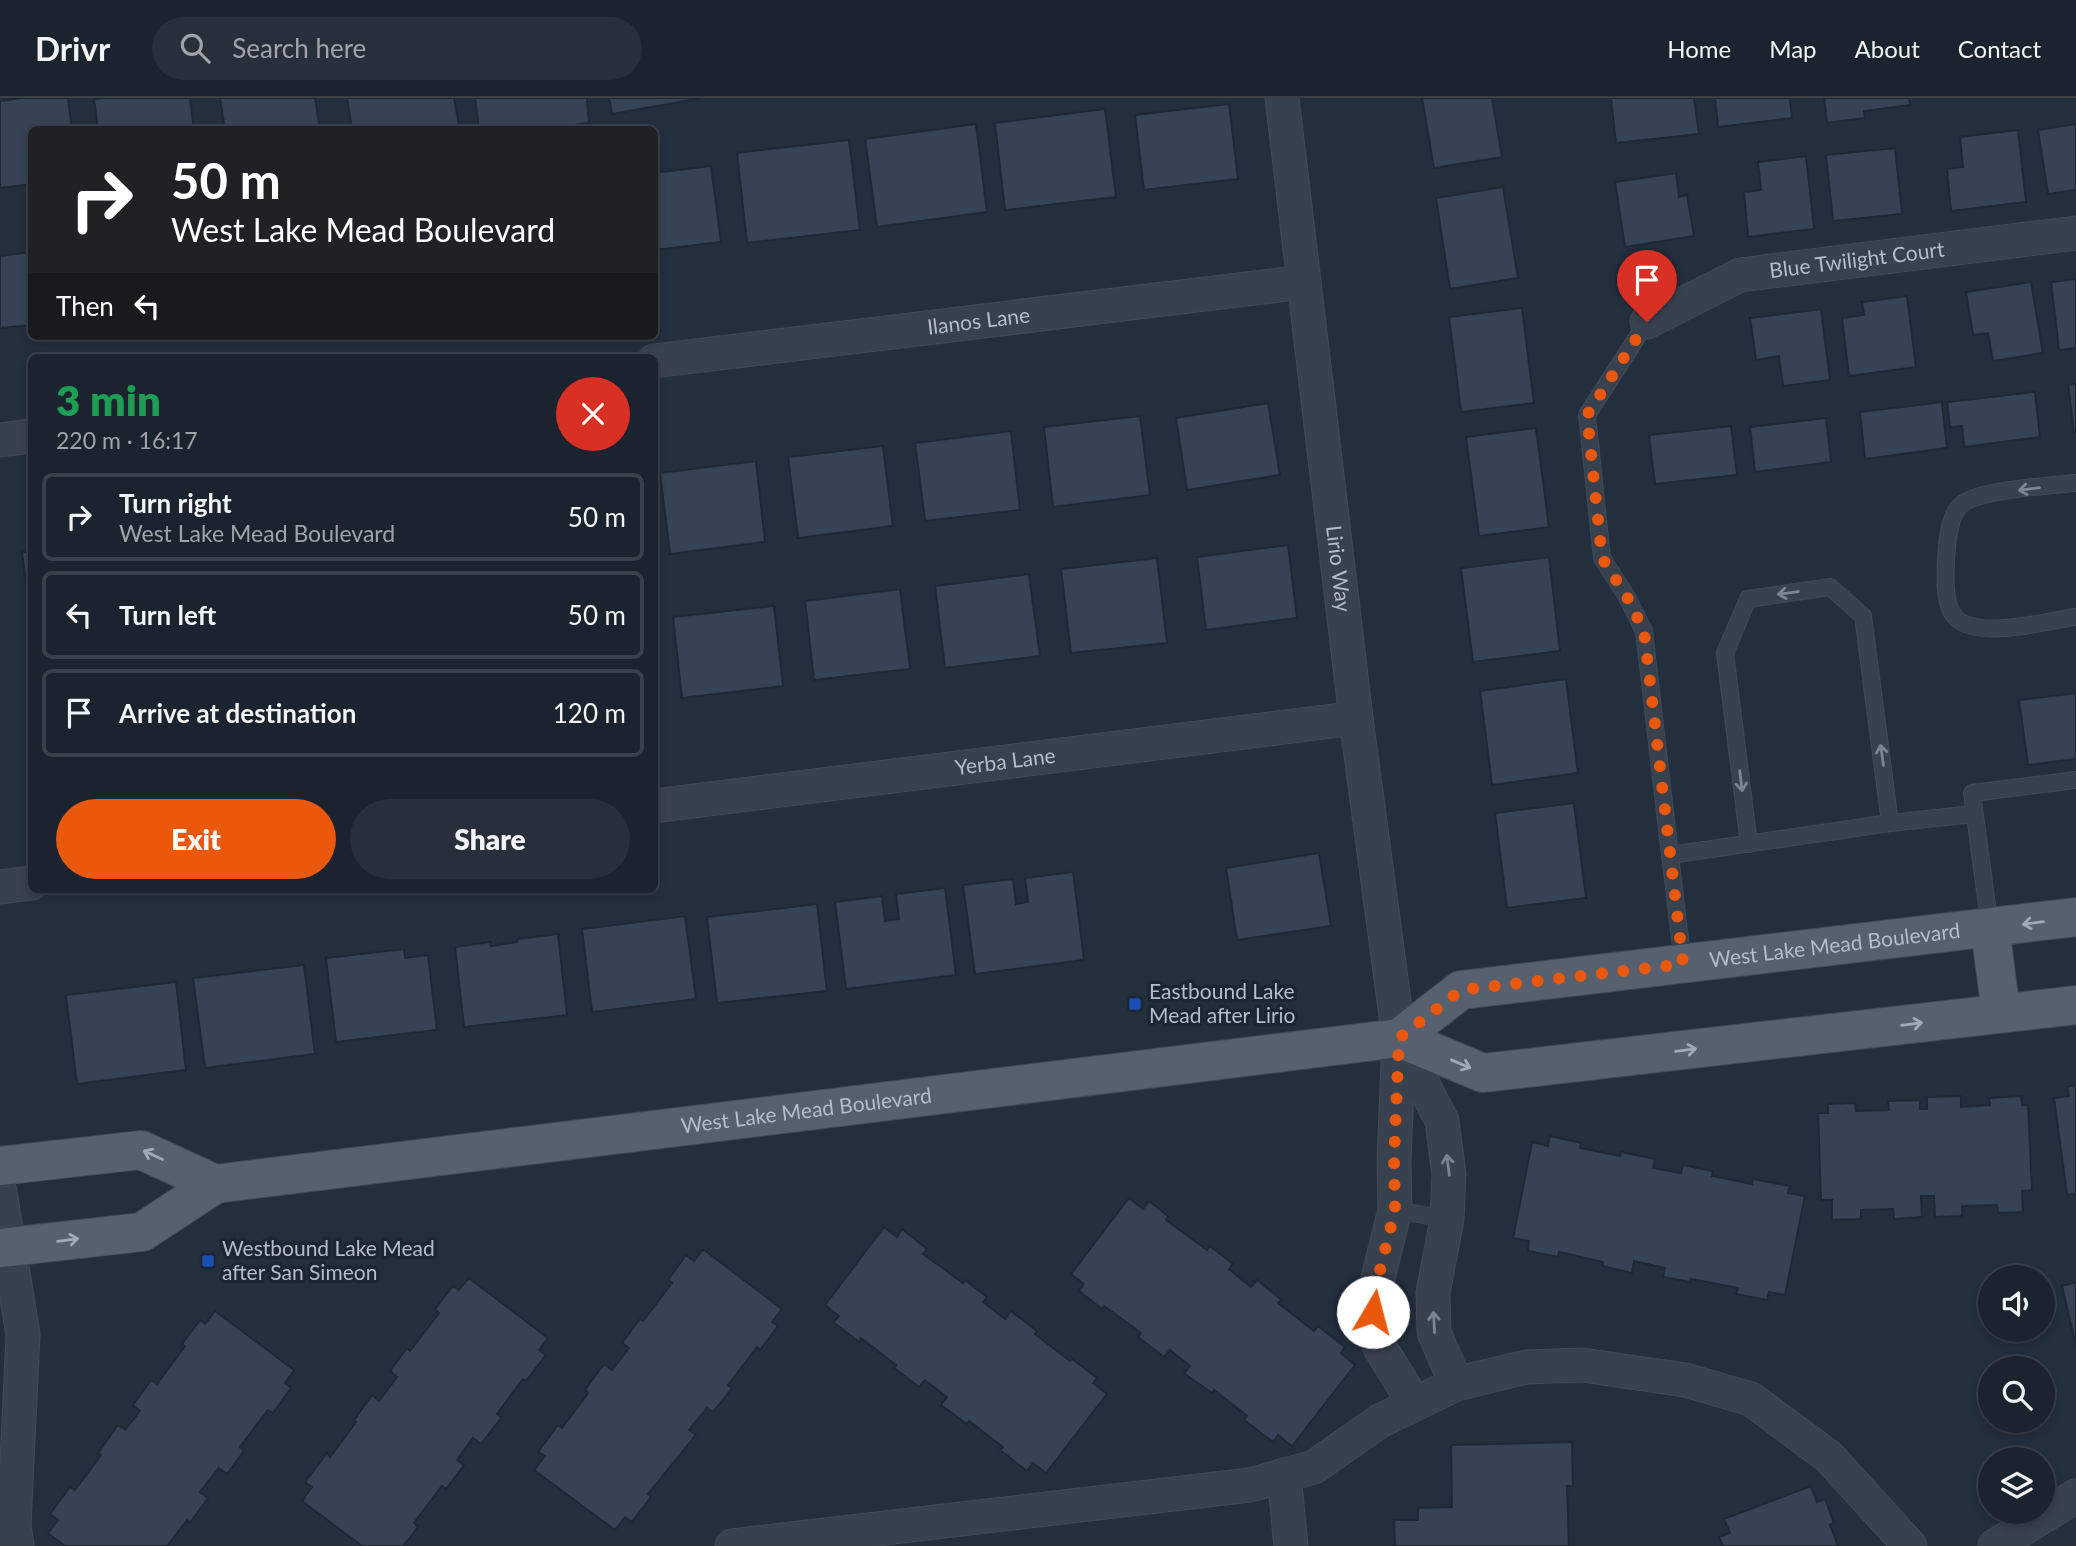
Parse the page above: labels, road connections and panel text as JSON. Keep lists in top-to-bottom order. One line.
{"streets":{"main road":["West Lake Mead Boulevard"],"street":["Blue Twilight Court","Ilanos Lane","Lirio Way","Yerba Lane"]},"crossings":[["Ilanos Lane","Lirio Way"],["Lirio Way","Yerba Lane"],["Lirio Way","West Lake Mead Boulevard"]],"places":{"transit":["Eastbound Lake Mead after Lirio","Westbound Lake Mead after San Simeon"]},"page":{"header":"Drivr","search":"Search here","nav":["Home","Map","About","Contact"],"turn":["50 m","West Lake Mead Boulevard"],"then":"Then","heading":["3 min","220 m · 16:17"],"list":[{"name":"Turn right","note":"West Lake Mead Boulevard","value":"50 m"},{"name":"Turn left","value":"50 m"},{"name":"Arrive at destination","value":"120 m"}],"buttons":["Exit","Share"]}}
